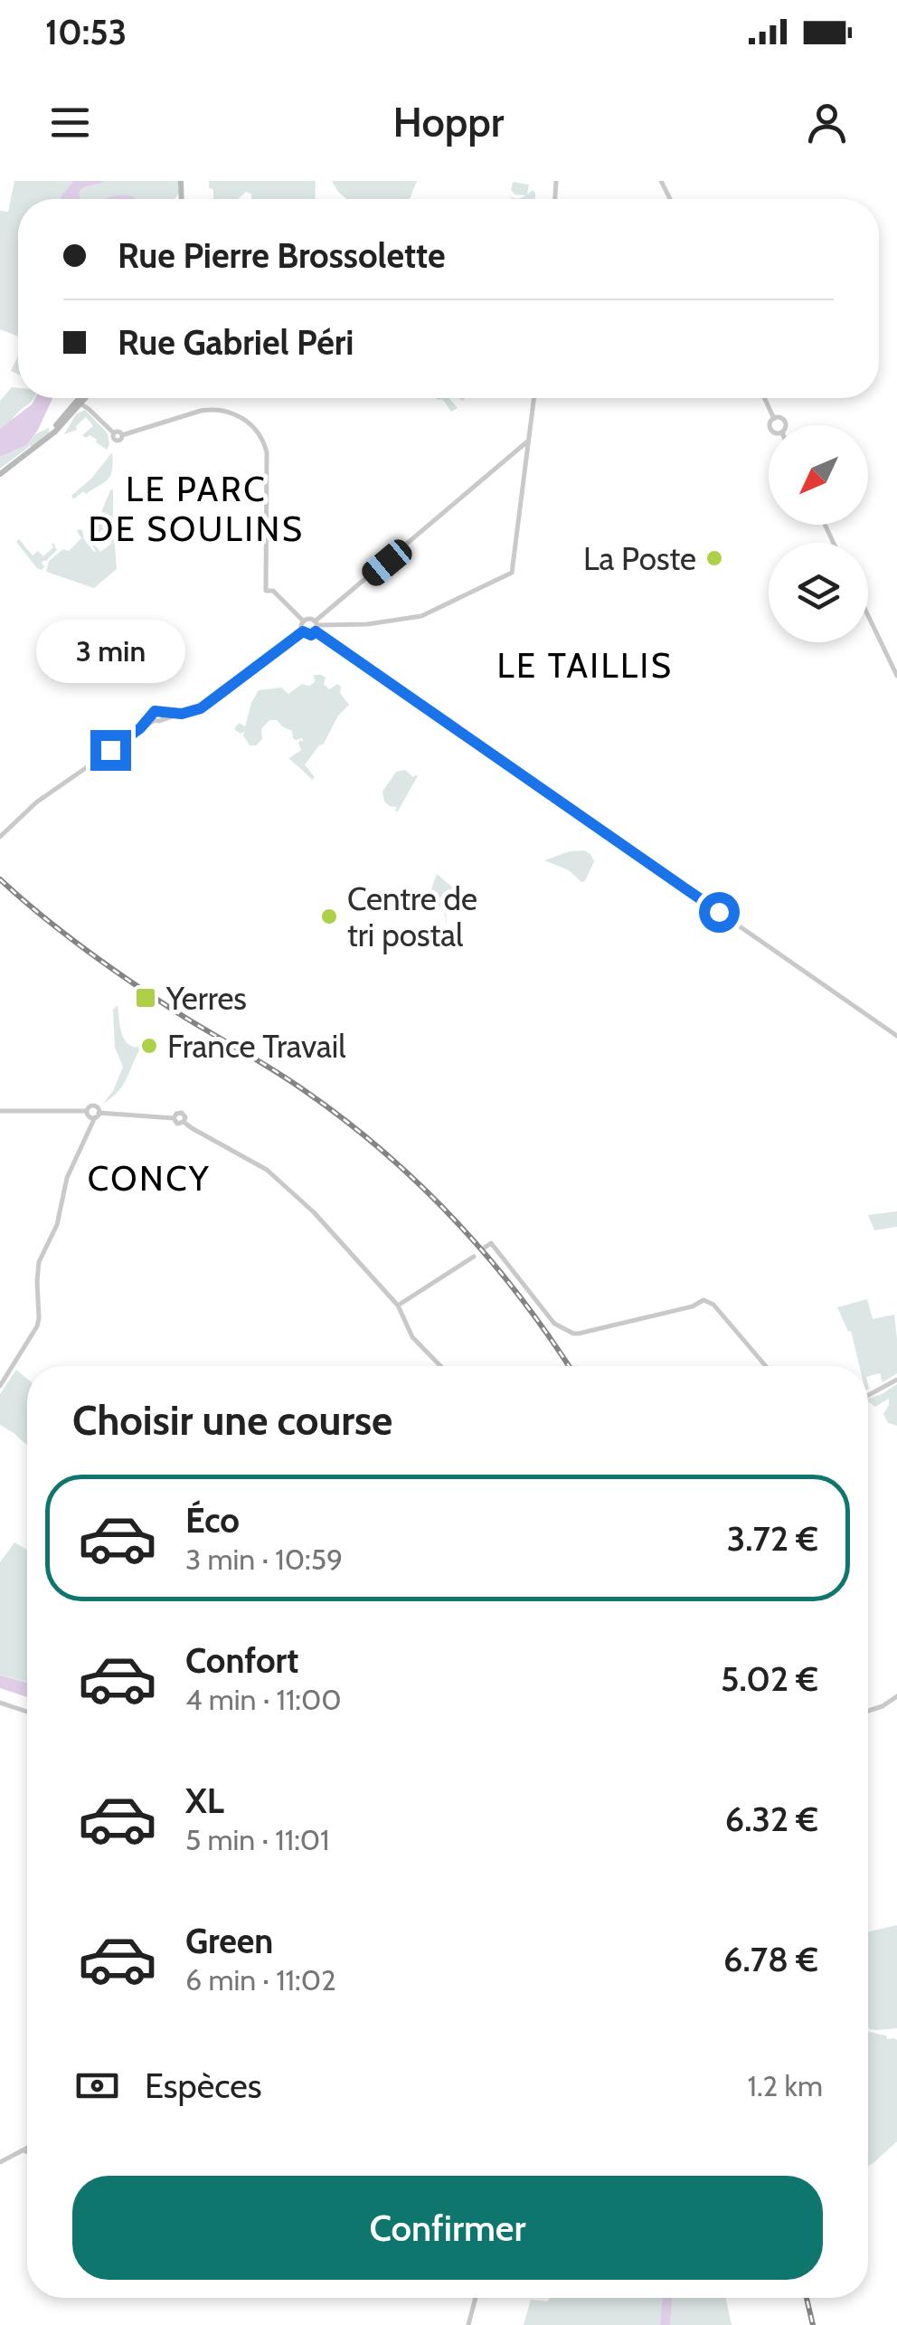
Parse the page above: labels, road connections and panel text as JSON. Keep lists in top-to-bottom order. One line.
{"districts":["LE PARC DE SOULINS","LE TAILLIS","CONCY"],"places":{"other":["La Poste","Centre de tri postal","France Travail"],"transit":["Yerres"]},"north":"bottom left","page":{"status":"10:53","header":"Hoppr","banner":["Rue Pierre Brossolette","Rue Gabriel Péri"],"bubble":"3 min","heading":"Choisir une course","list":[{"name":"Éco","note":"3 min · 10:59","value":"3.72 €"},{"name":"Confort","note":"4 min · 11:00","value":"5.02 €"},{"name":"XL","note":"5 min · 11:01","value":"6.32 €"},{"name":"Green","note":"6 min · 11:02","value":"6.78 €"}],"pay":["Espèces","1.2 km"],"buttons":"Confirmer"}}
